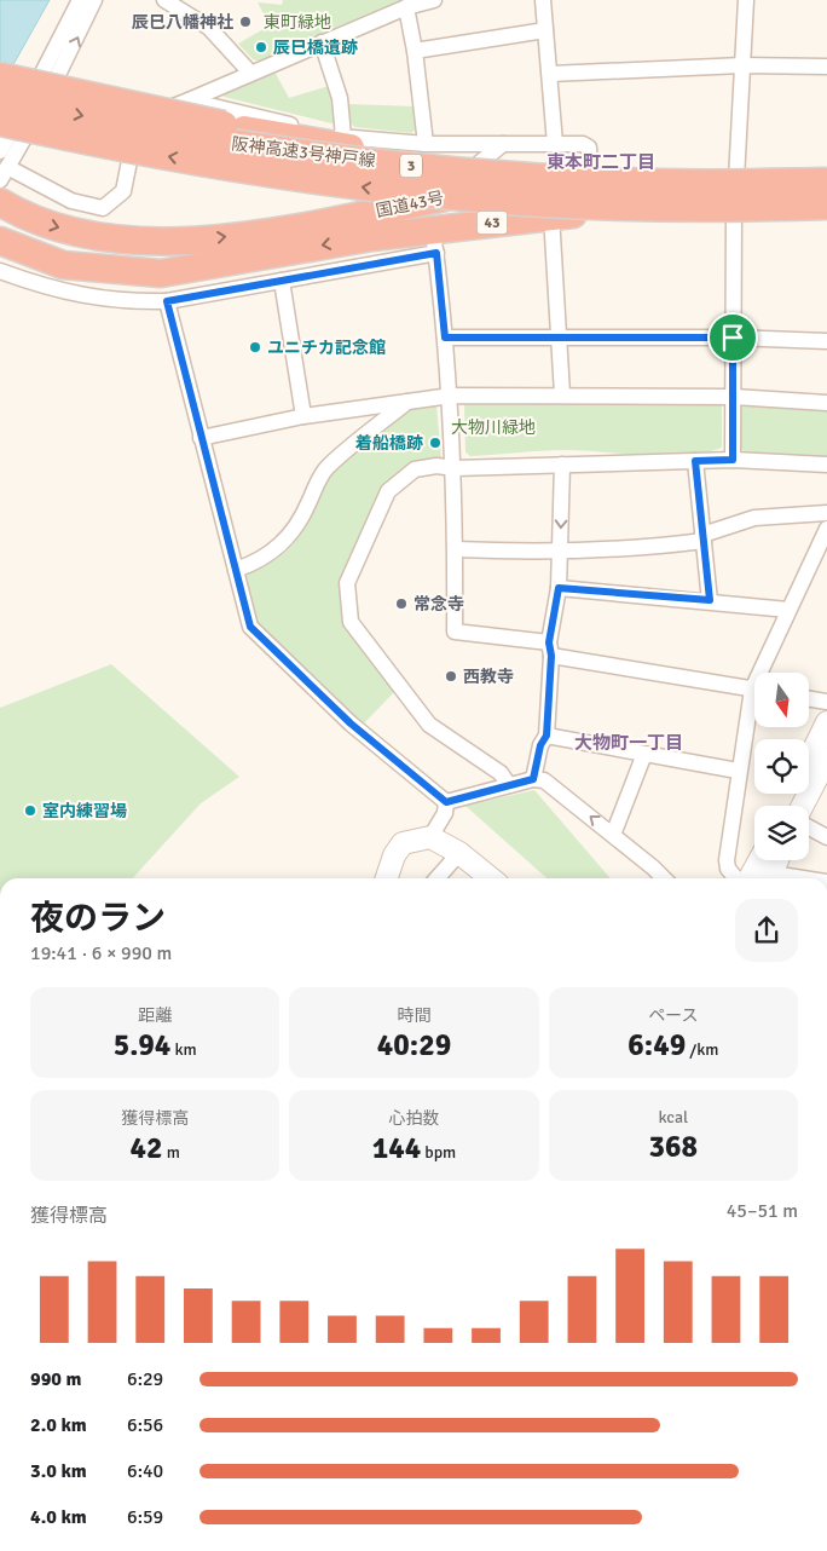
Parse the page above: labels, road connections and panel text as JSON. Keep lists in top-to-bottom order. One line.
{"streets":{"highway":["阪神高速3号神戸線","3","国道43号","43"]},"crossings":[["阪神高速3号神戸線","国道43号"]],"districts":["東本町二丁目","大物町一丁目"],"parks":["東町緑地","大物川緑地"],"places":["辰巳八幡神社","辰巳橋遺跡","ユニチカ記念館","着船橋跡","常念寺","西教寺","室内練習場"],"north":"bottom","page":{"heading":["夜のラン","19:41 · 6 × 990 m"],"stats":[["距離","5.94 km"],["時間","40:29"],["ペース","6:49 /km"],["獲得標高","42 m"],["心拍数","144 bpm"],["kcal","368"]],"chart":["獲得標高","45–51 m"],"list":[{"name":"990 m","note":"6:29"},{"name":"2.0 km","note":"6:56"},{"name":"3.0 km","note":"6:40"},{"name":"4.0 km","note":"6:59"}]}}
